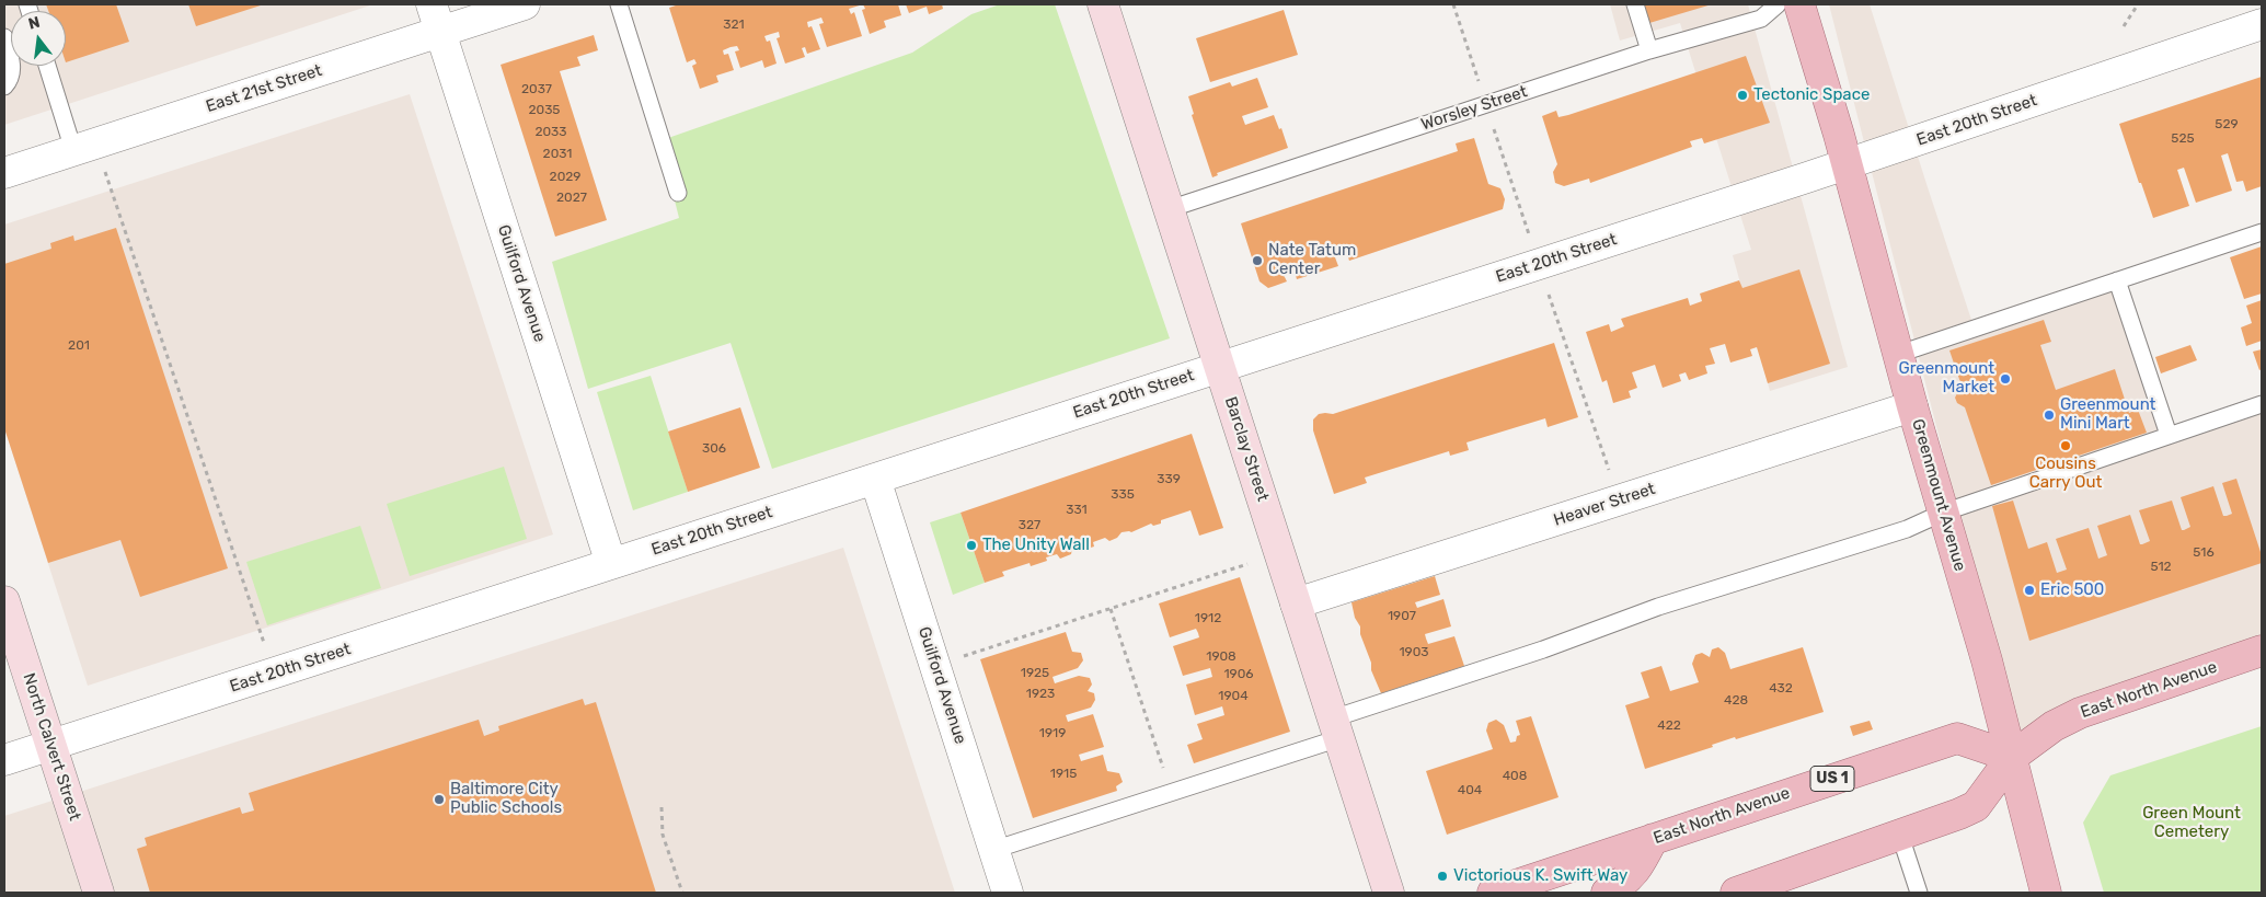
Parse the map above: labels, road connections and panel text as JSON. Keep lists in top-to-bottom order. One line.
{"streets":{"main road":["Greenmount Avenue","East North Avenue","US 1"],"street":["East 21st Street","East 20th Street","Guilford Avenue","Barclay Street","Heaver Street","North Calvert Street"],"lane":["Worsley Street"]},"crossings":[["East 21st Street","Guilford Avenue"],["Worsley Street","Barclay Street"],["East 20th Street","Guilford Avenue"],["East 20th Street","Barclay Street"],["East 20th Street","Greenmount Avenue"],["East 20th Street","North Calvert Street"],["Barclay Street","Heaver Street"],["Greenmount Avenue","Heaver Street"],["Greenmount Avenue","East North Avenue"]],"parks":["Green Mount Cemetery"],"places":["Tectonic Space","Nate Tatum Center","Greenmount Market","Greenmount Mini Mart","Cousins Carry Out","The Unity Wall","Eric 500","Baltimore City Public Schools","Victorious K. Swift Way"],"house_numbers":["321","2037","2035","529","2033","525","2031","2029","2027","201","306","339","335","331","327","516","512","1907","1912","1903","1908","1925","1906","432","1923","1904","428","422","1919","1915","408","404"],"north":"top"}
